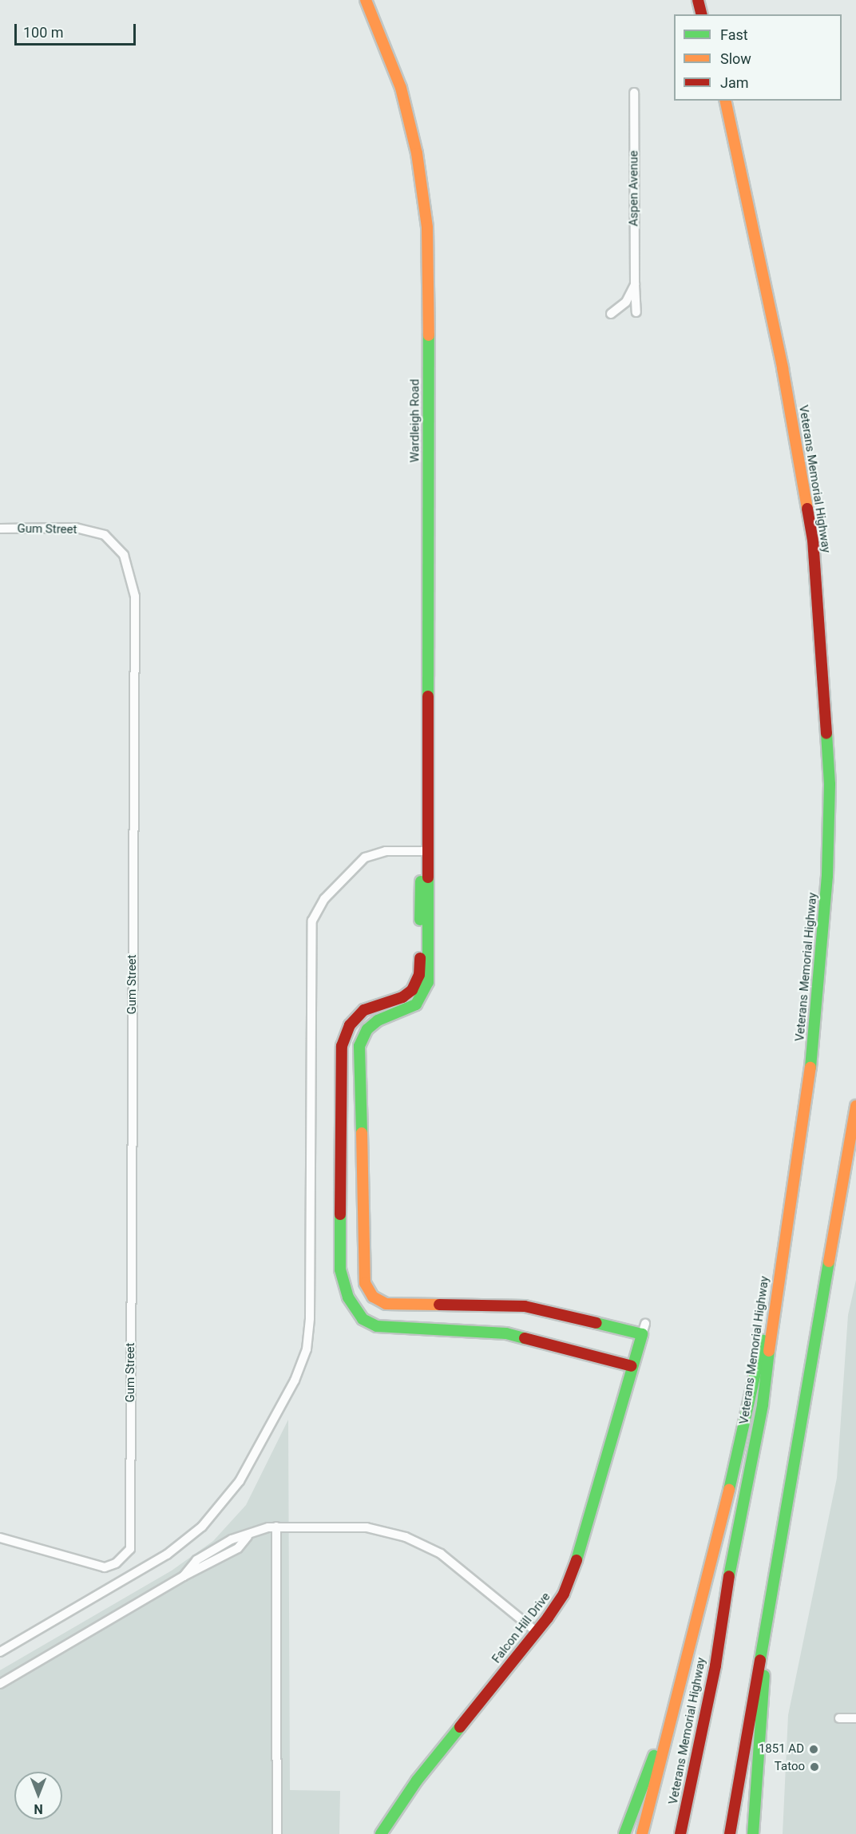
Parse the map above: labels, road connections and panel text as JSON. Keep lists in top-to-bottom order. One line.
{"streets":{"main road":["Wardleigh Road","Veterans Memorial Highway","Falcon Hill Drive"],"street":["Aspen Avenue","Gum Street"]},"crossings":[["Wardleigh Road","Falcon Hill Drive"]],"places":["1851 AD","Tatoo"],"legend":["Fast","Slow","Jam"],"scale_bar":"100 m","north":"bottom"}
